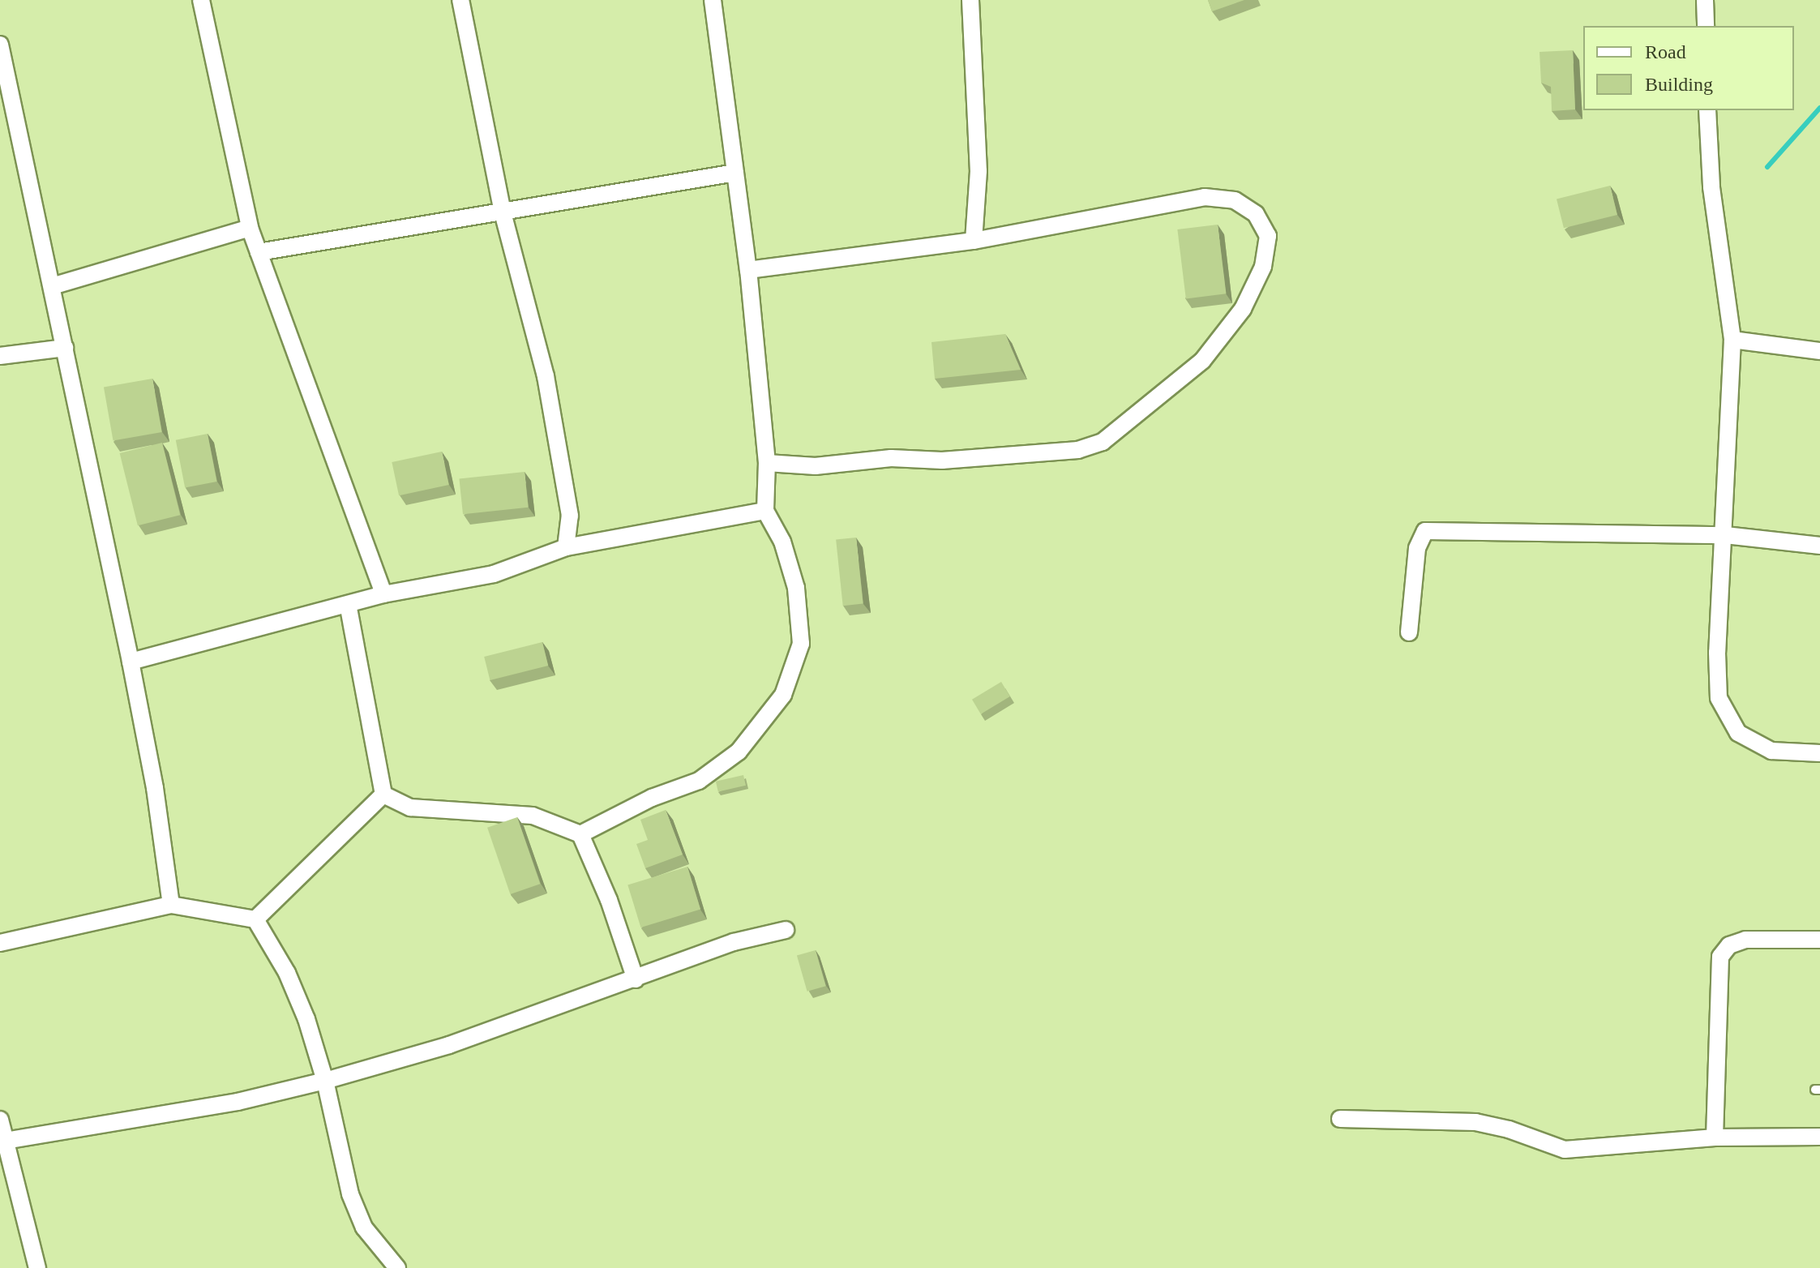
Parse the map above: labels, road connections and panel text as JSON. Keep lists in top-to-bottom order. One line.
{"legend":["Road","Building"]}
